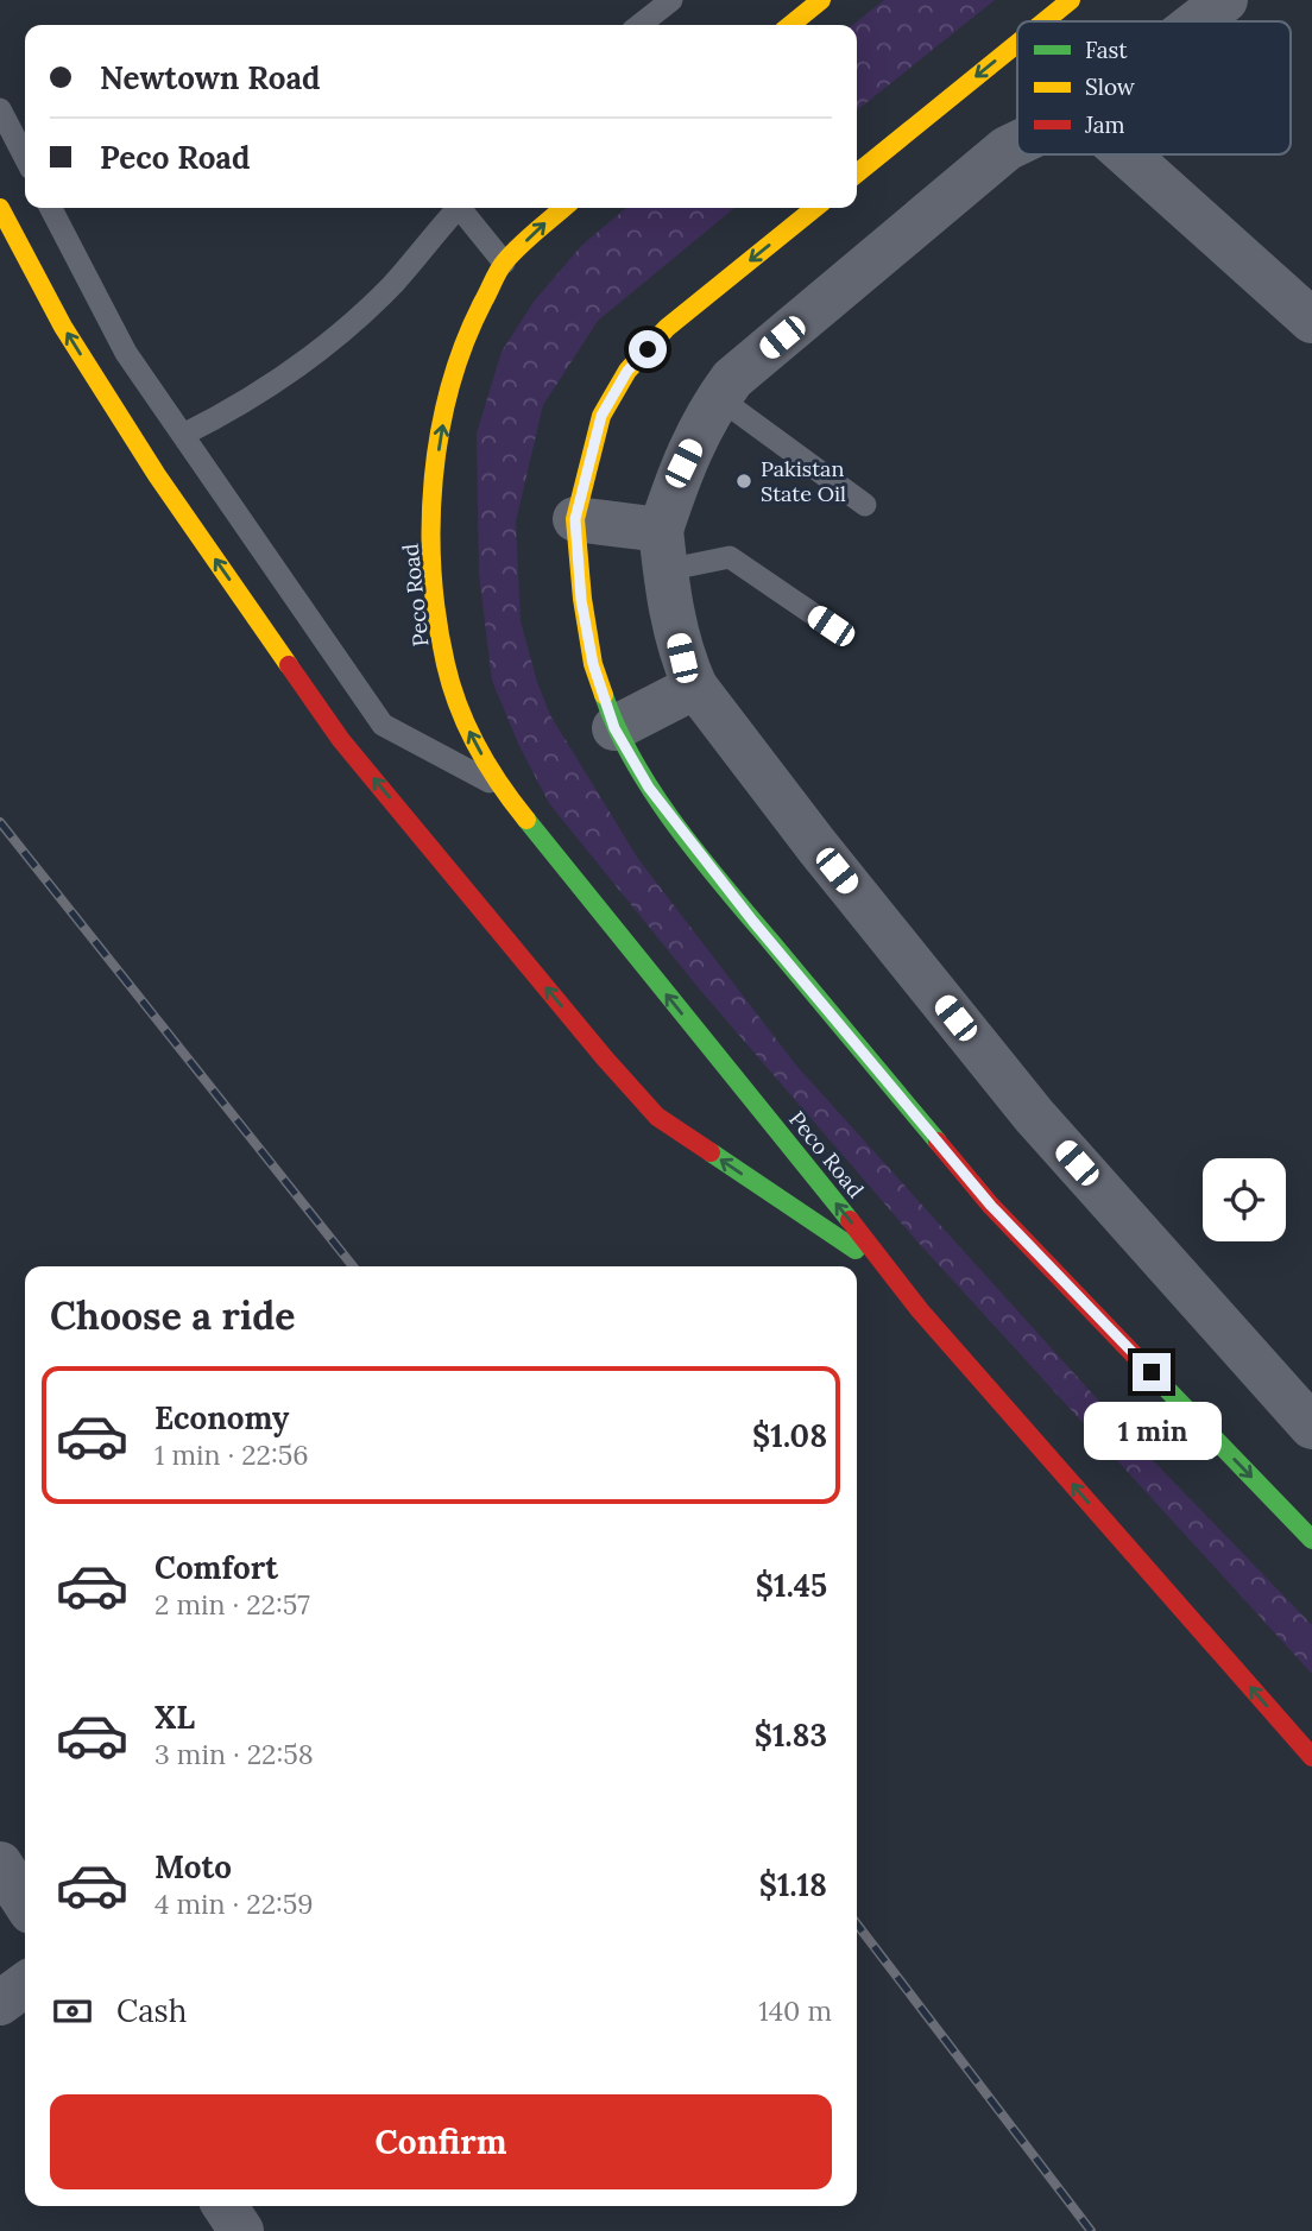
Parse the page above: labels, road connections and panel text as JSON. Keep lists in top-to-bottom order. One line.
{"streets":{"main road":["Peco Road"]},"places":["Pakistan State Oil"],"legend":["Fast","Slow","Jam"],"page":{"banner":["Newtown Road","Peco Road"],"heading":"Choose a ride","list":[{"name":"Economy","note":"1 min · 22:56","value":"$1.08"},{"name":"Comfort","note":"2 min · 22:57","value":"$1.45"},{"name":"XL","note":"3 min · 22:58","value":"$1.83"},{"name":"Moto","note":"4 min · 22:59","value":"$1.18"}],"bubble":"1 min","pay":["Cash","140 m"],"buttons":"Confirm"}}
